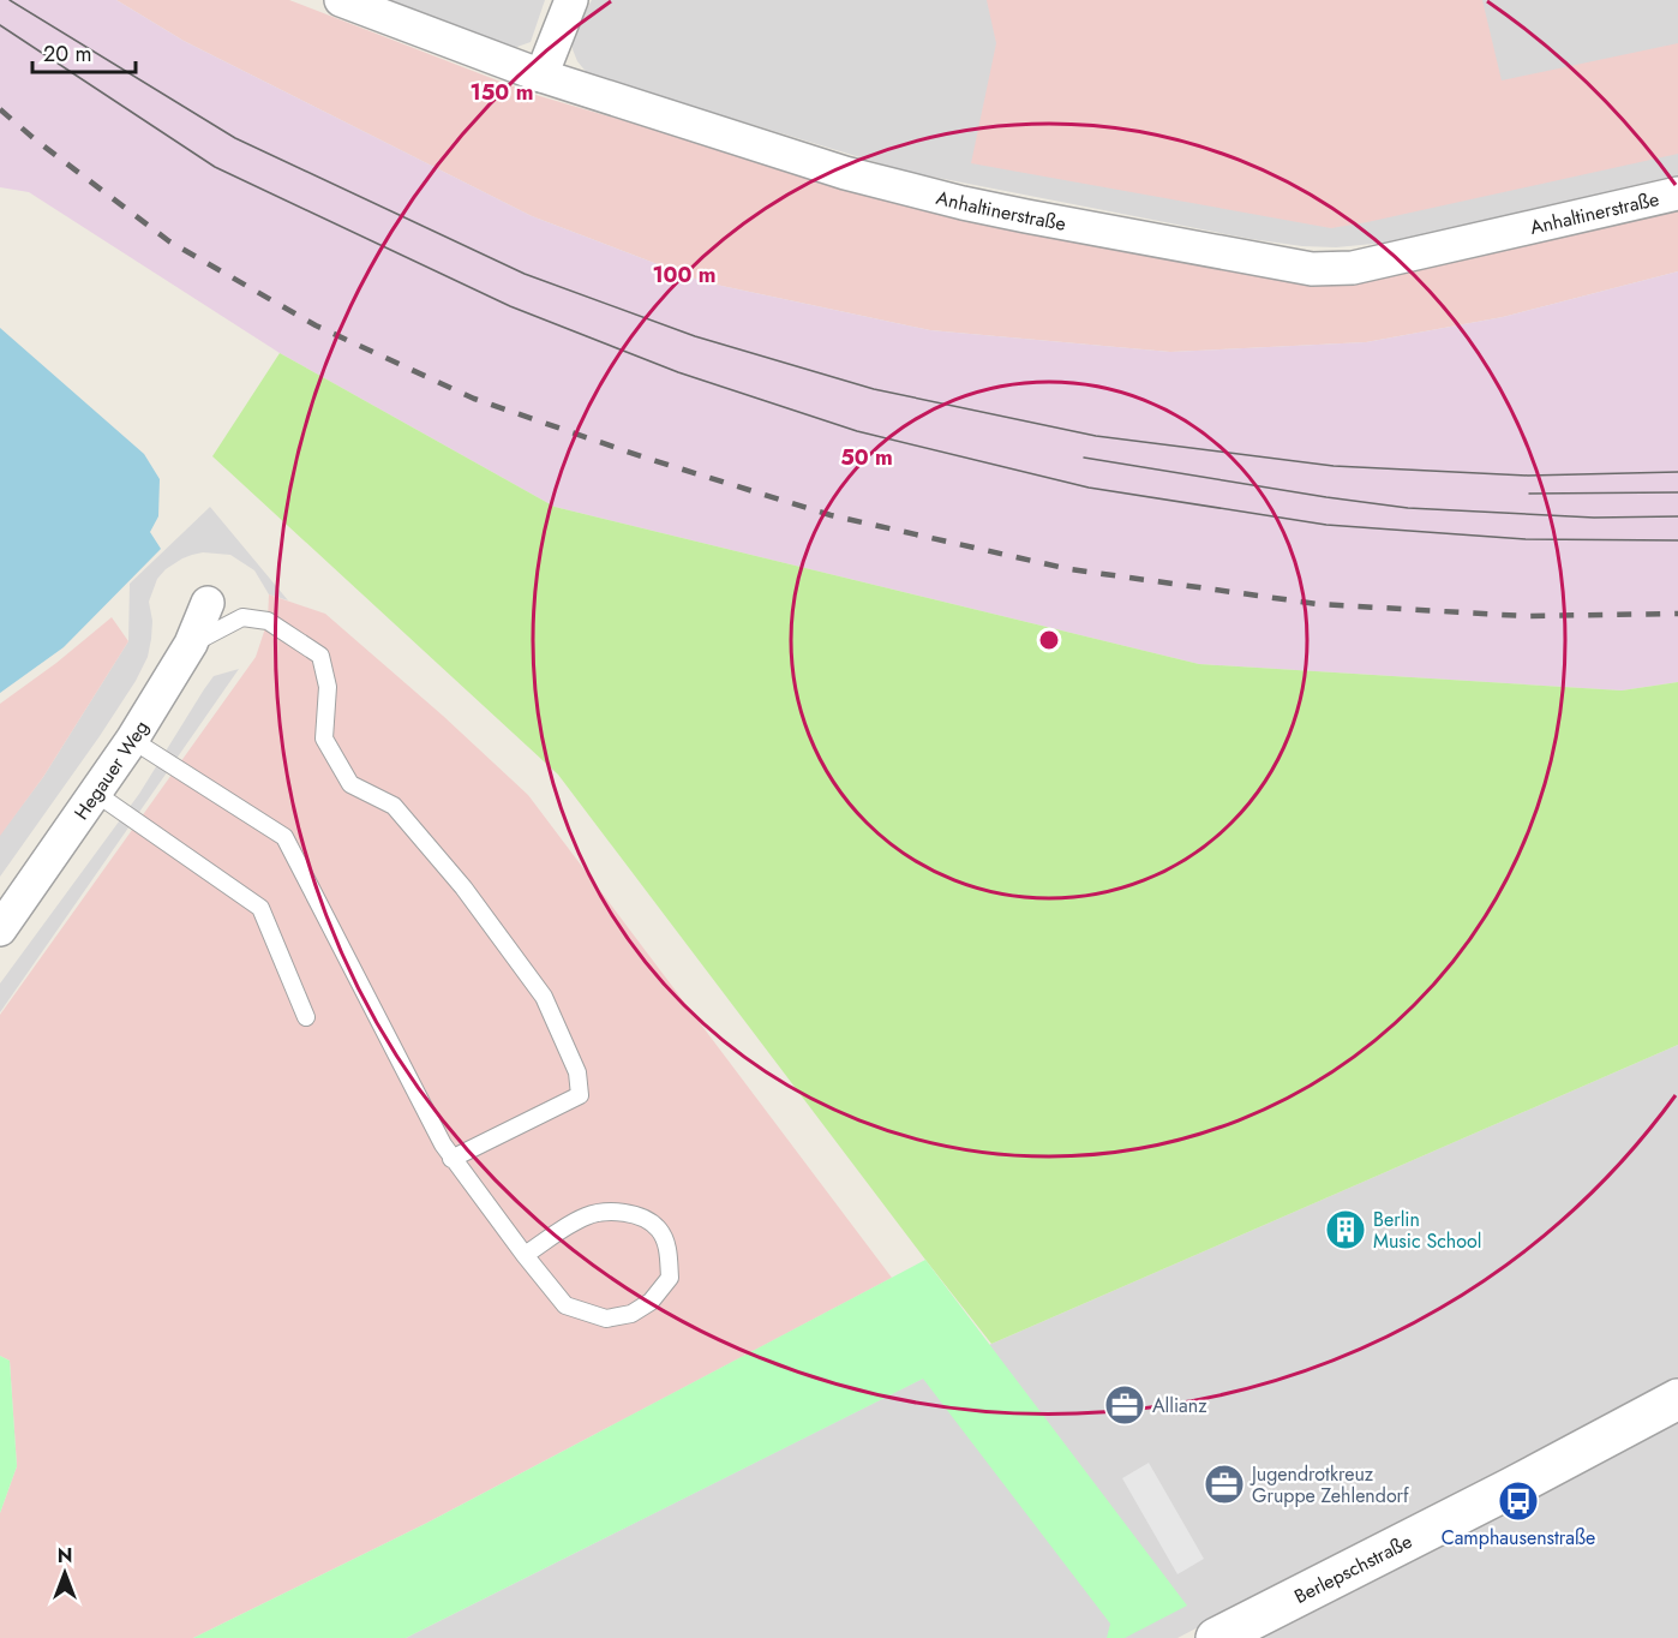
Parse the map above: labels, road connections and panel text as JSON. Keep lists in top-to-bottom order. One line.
{"streets":{"street":["Anhaltinerstraße","Hegauer Weg","Berlepschstraße"]},"places":{"building":["Berlin Music School"],"office":["Allianz","Jugendrotkreuz Gruppe Zehlendorf"],"bus stop":["Camphausenstraße"]},"scale_bar":"20 m","north":"top","rings":["150 m","100 m","50 m"]}
